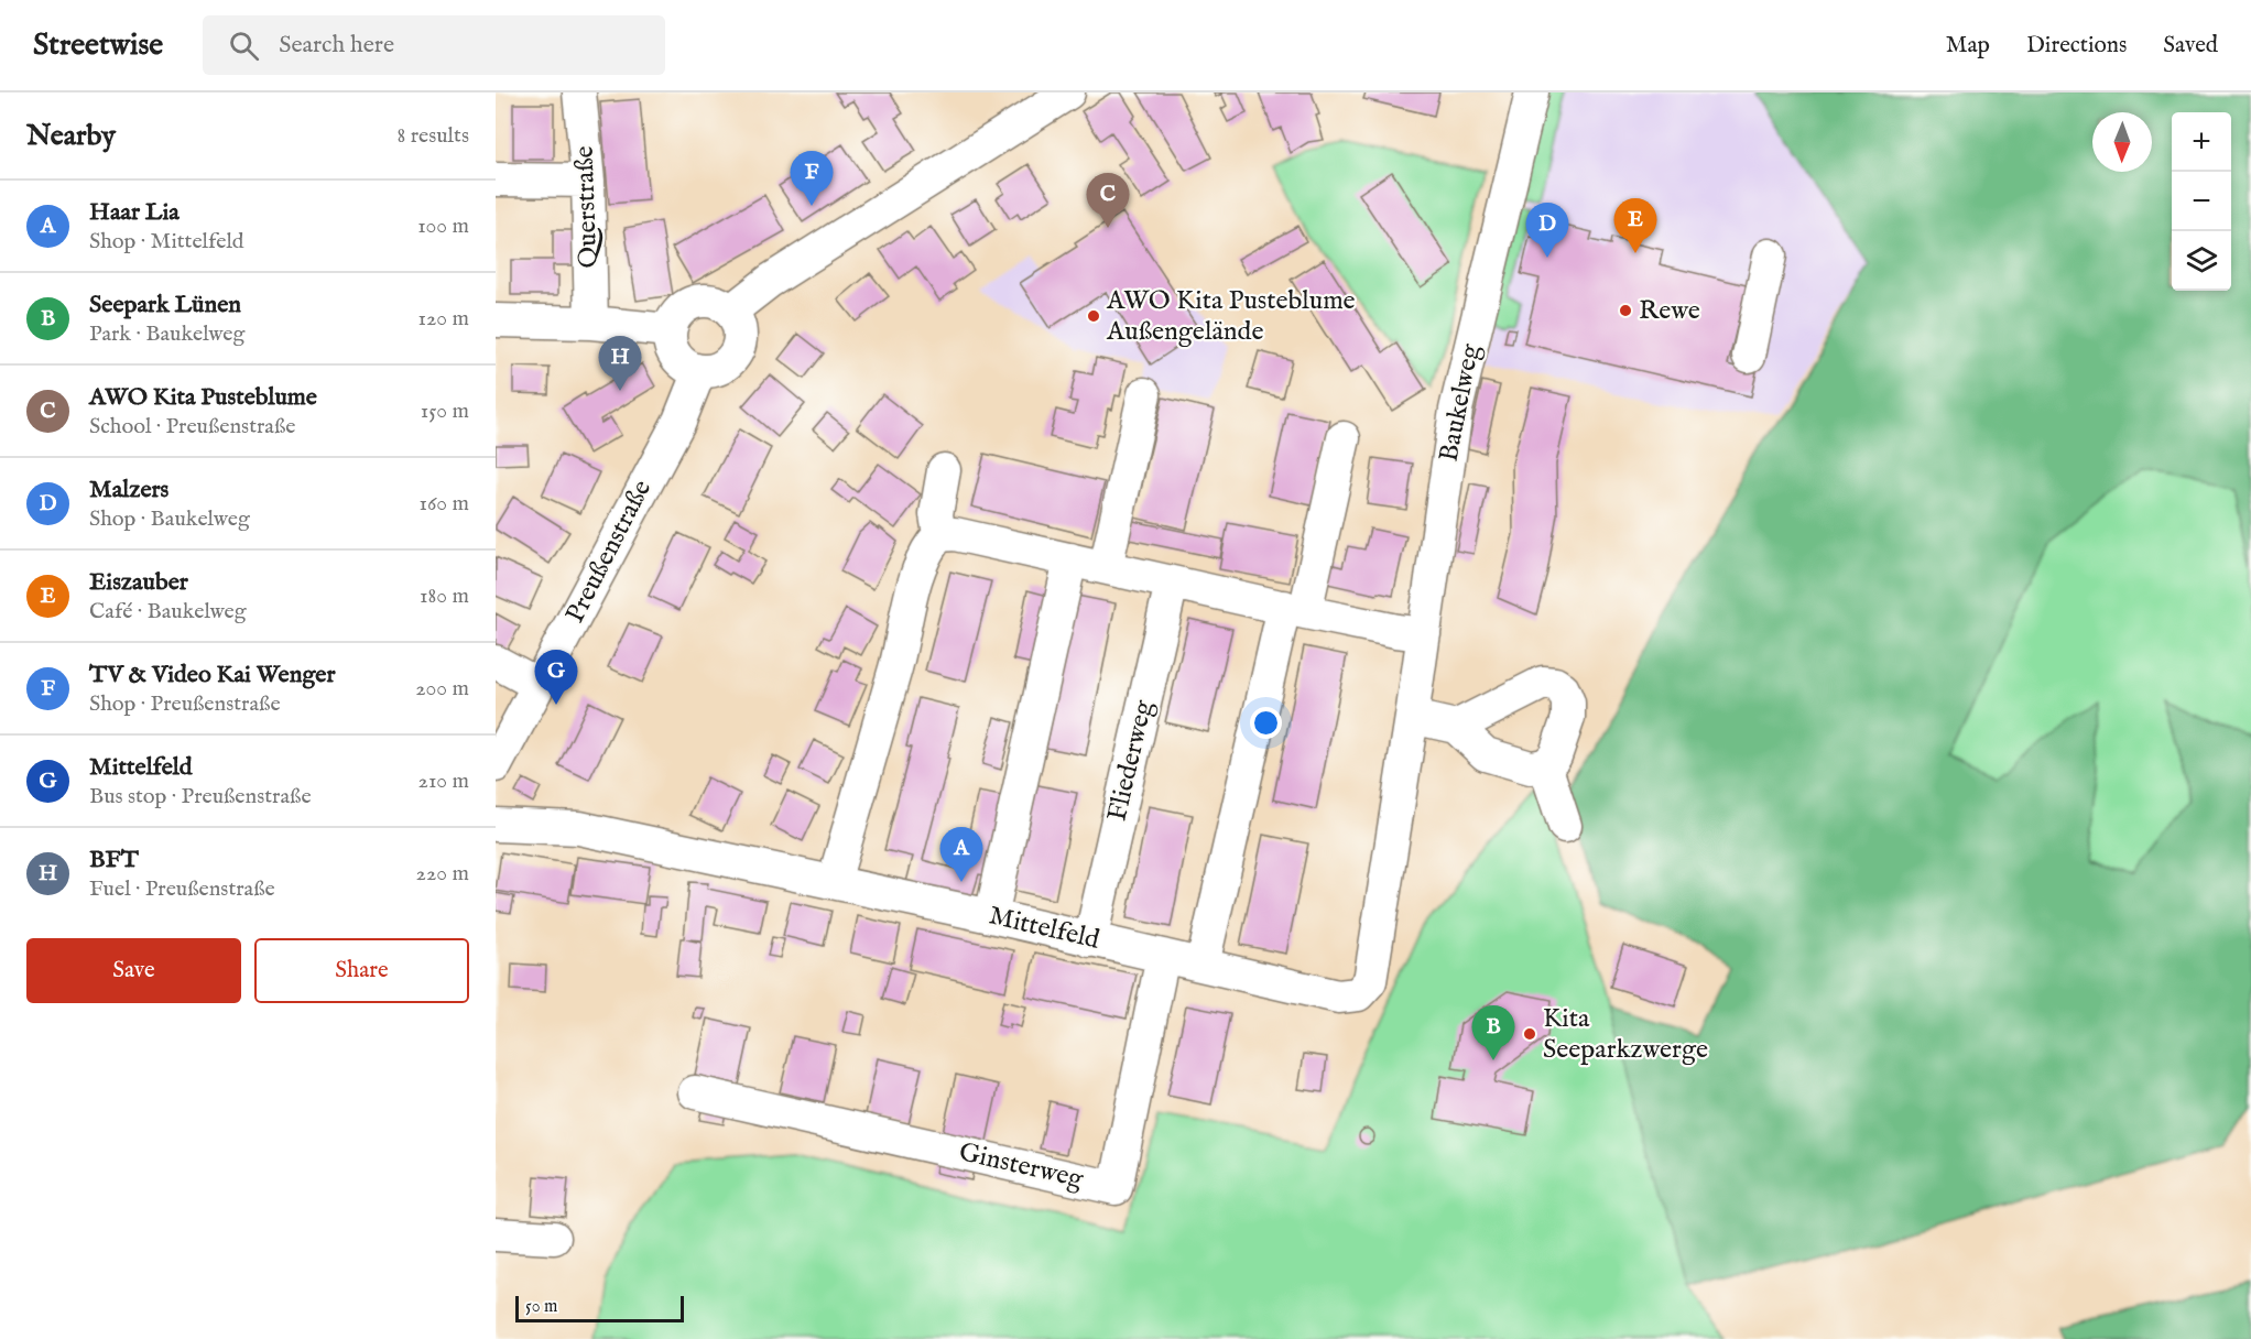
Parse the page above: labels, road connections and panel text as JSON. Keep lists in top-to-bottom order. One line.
{"streets":{"street":["Querstraße","Baukelweg","Preußenstraße","Fliederweg","Mittelfeld","Ginsterweg"]},"crossings":[["Baukelweg","Mittelfeld"],["Fliederweg","Mittelfeld"],["Mittelfeld","Ginsterweg"]],"places":["Rewe","AWO Kita Pusteblume Außengelände","Kita Seeparkzwerge"],"scale_bar":"50 m","north":"bottom","page":{"header":"Streetwise","search":"Search here","nav":["Map","Directions","Saved"],"heading":["Nearby","8 results"],"map_buttons":["+","−"],"pins":["F","C","E","D","H","G","A","B"],"list":[{"mark":"A","name":"Haar Lia","note":"Shop · Mittelfeld","value":"100 m"},{"mark":"B","name":"Seepark Lünen","note":"Park · Baukelweg","value":"120 m"},{"mark":"C","name":"AWO Kita Pusteblume","note":"School · Preußenstraße","value":"150 m"},{"mark":"D","name":"Malzers","note":"Shop · Baukelweg","value":"160 m"},{"mark":"E","name":"Eiszauber","note":"Café · Baukelweg","value":"180 m"},{"mark":"F","name":"TV & Video Kai Wenger","note":"Shop · Preußenstraße","value":"200 m"},{"mark":"G","name":"Mittelfeld","note":"Bus stop · Preußenstraße","value":"210 m"},{"mark":"H","name":"BFT","note":"Fuel · Preußenstraße","value":"220 m"}],"buttons":["Save","Share"],"scale":"50 m"}}
